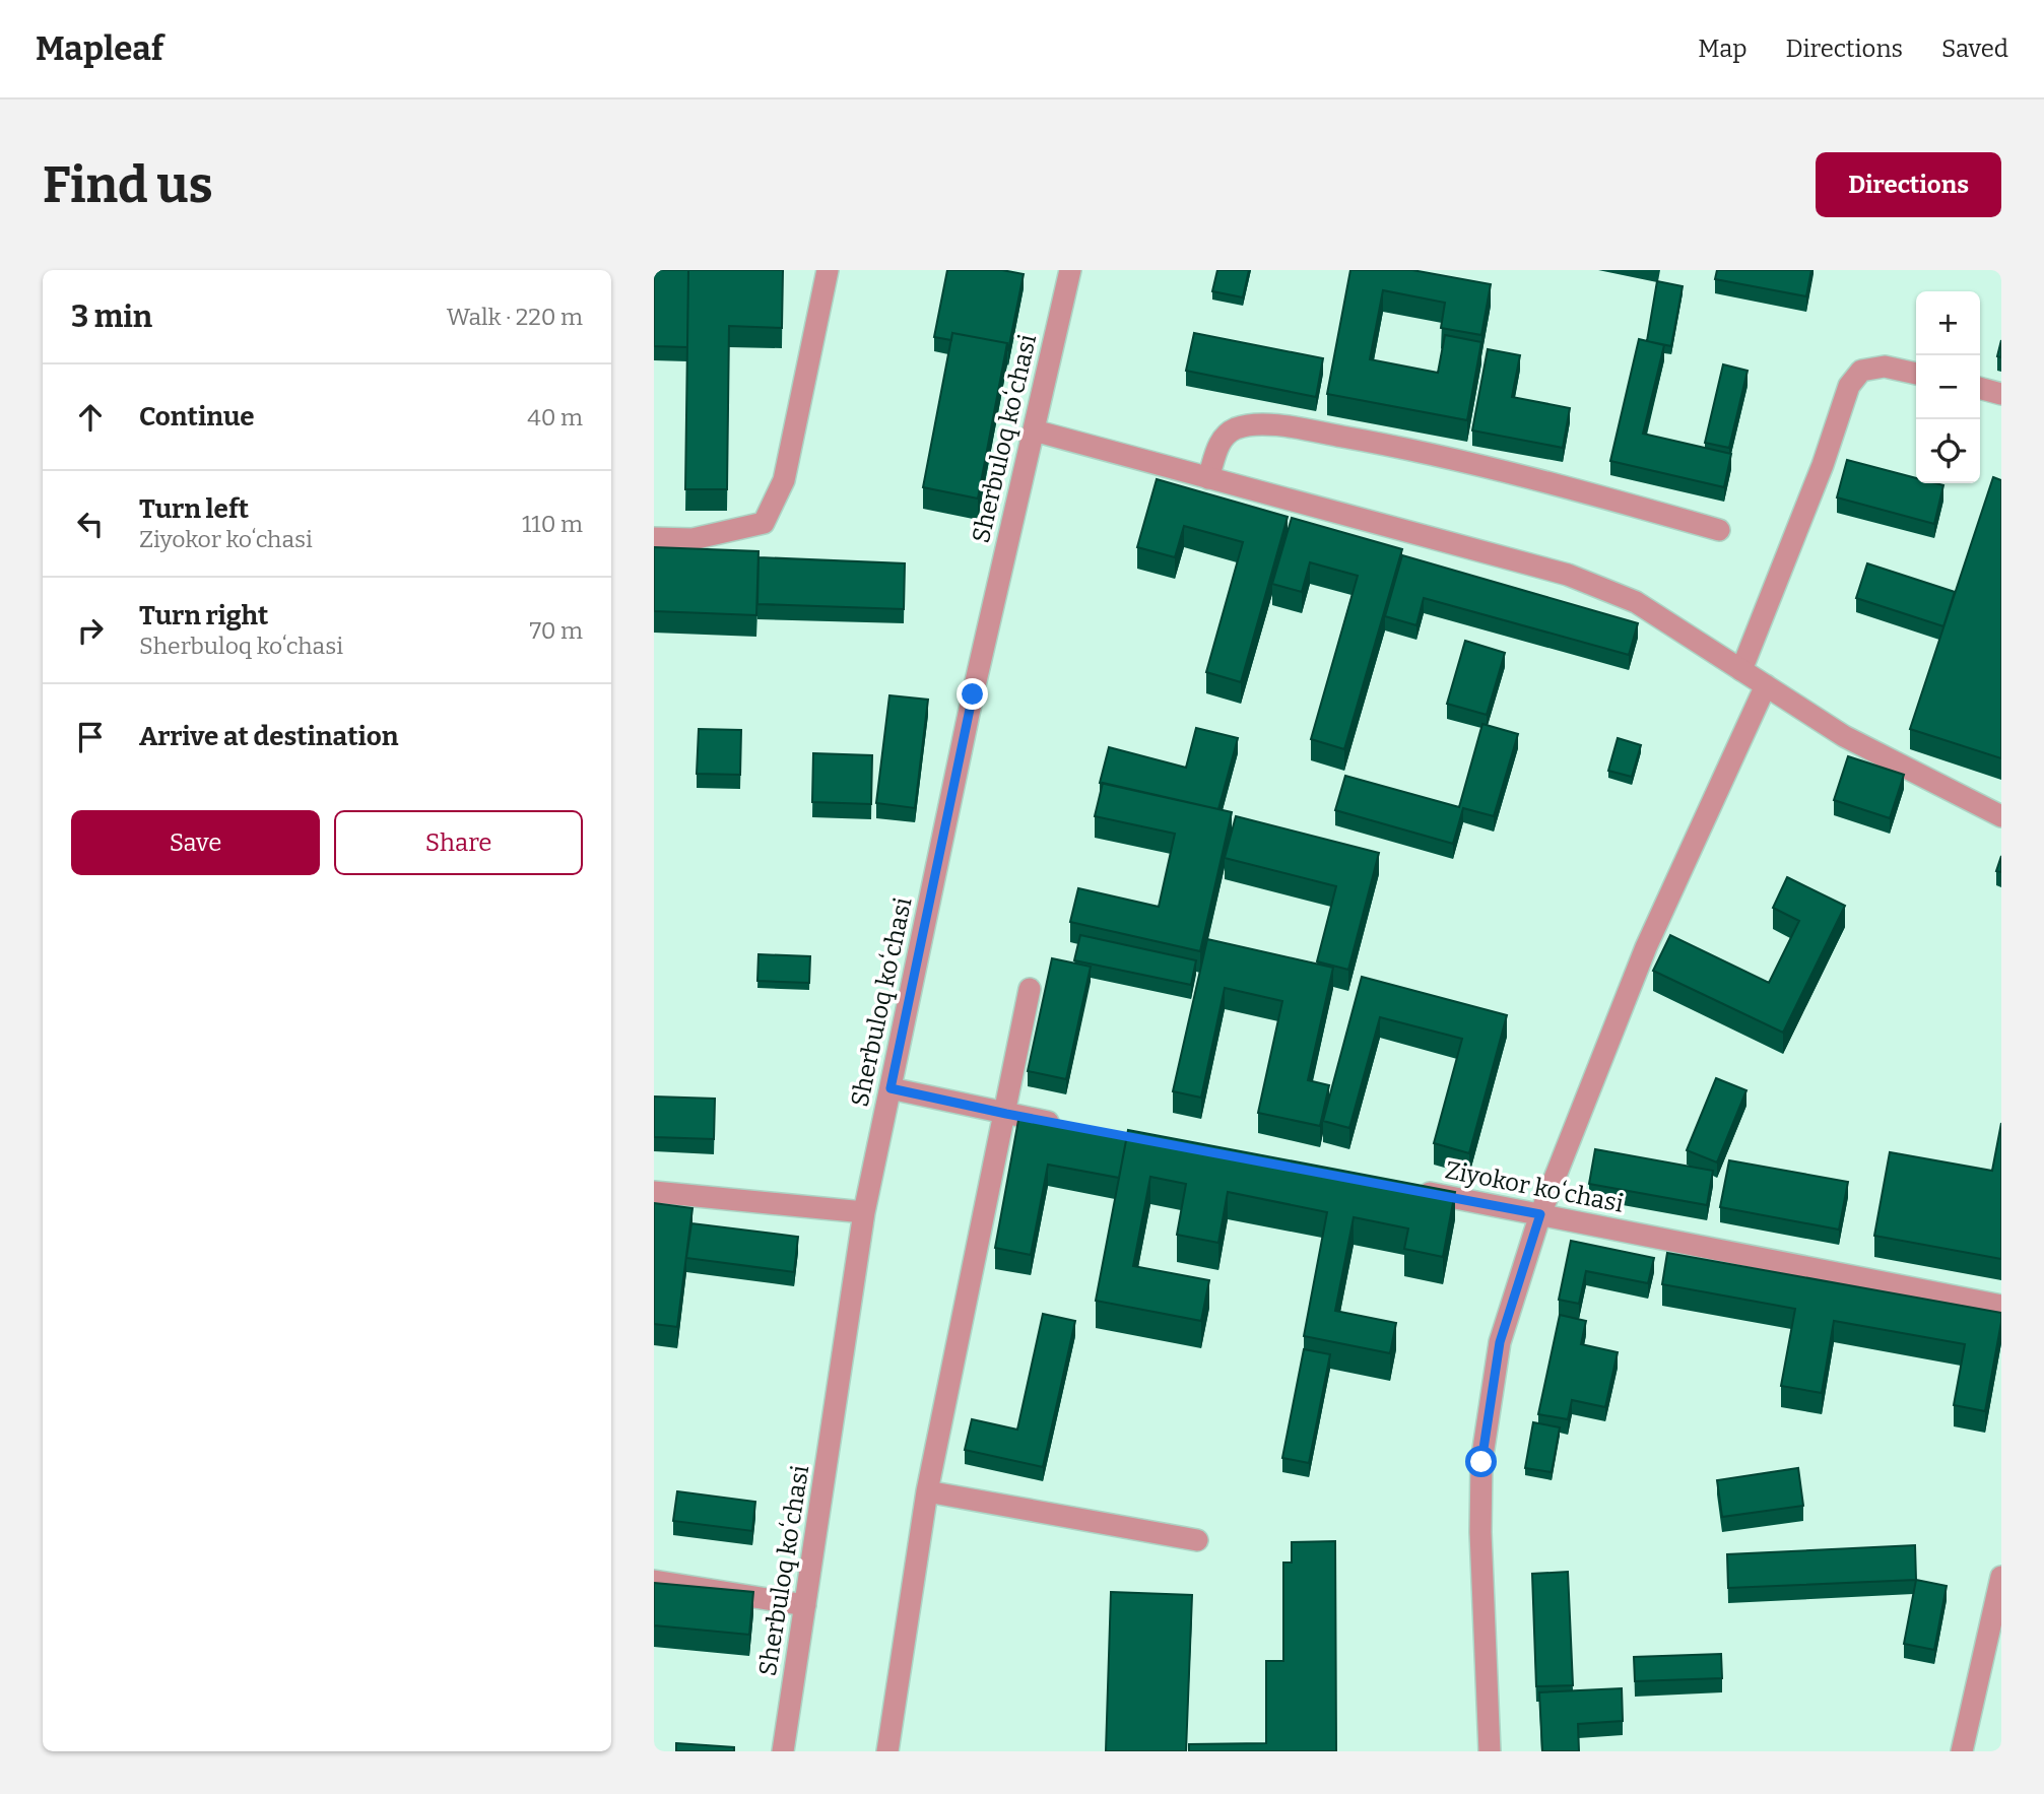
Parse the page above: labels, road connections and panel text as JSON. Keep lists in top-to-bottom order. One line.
{"streets":{"street":["Sherbuloq koʻchasi","Ziyokor koʻchasi"]},"page":{"header":"Mapleaf","nav":["Map","Directions","Saved"],"buttons":["Directions",["Save","Share"]],"title":"Find us","heading":["3 min","Walk · 220 m"],"map_buttons":["+","−"],"list":[["Continue","40 m"],["Turn left","Ziyokor koʻchasi","110 m"],["Turn right","Sherbuloq koʻchasi","70 m"],"Arrive at destination"]}}
